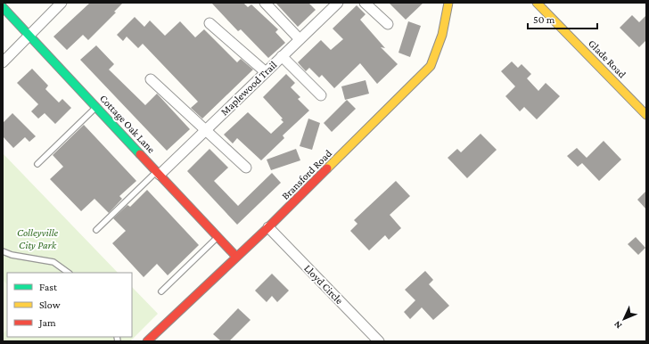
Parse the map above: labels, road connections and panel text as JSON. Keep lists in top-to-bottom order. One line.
{"streets":{"street":["Glade Road","Maplewood Trail","Cottage Oak Lane","Bransford Road","Lloyd Circle"]},"crossings":[["Maplewood Trail","Cottage Oak Lane"],["Cottage Oak Lane","Bransford Road"],["Bransford Road","Lloyd Circle"]],"parks":["Colleyville City Park"],"legend":["Fast","Slow","Jam"],"scale_bar":"50 m","north":"bottom left"}
